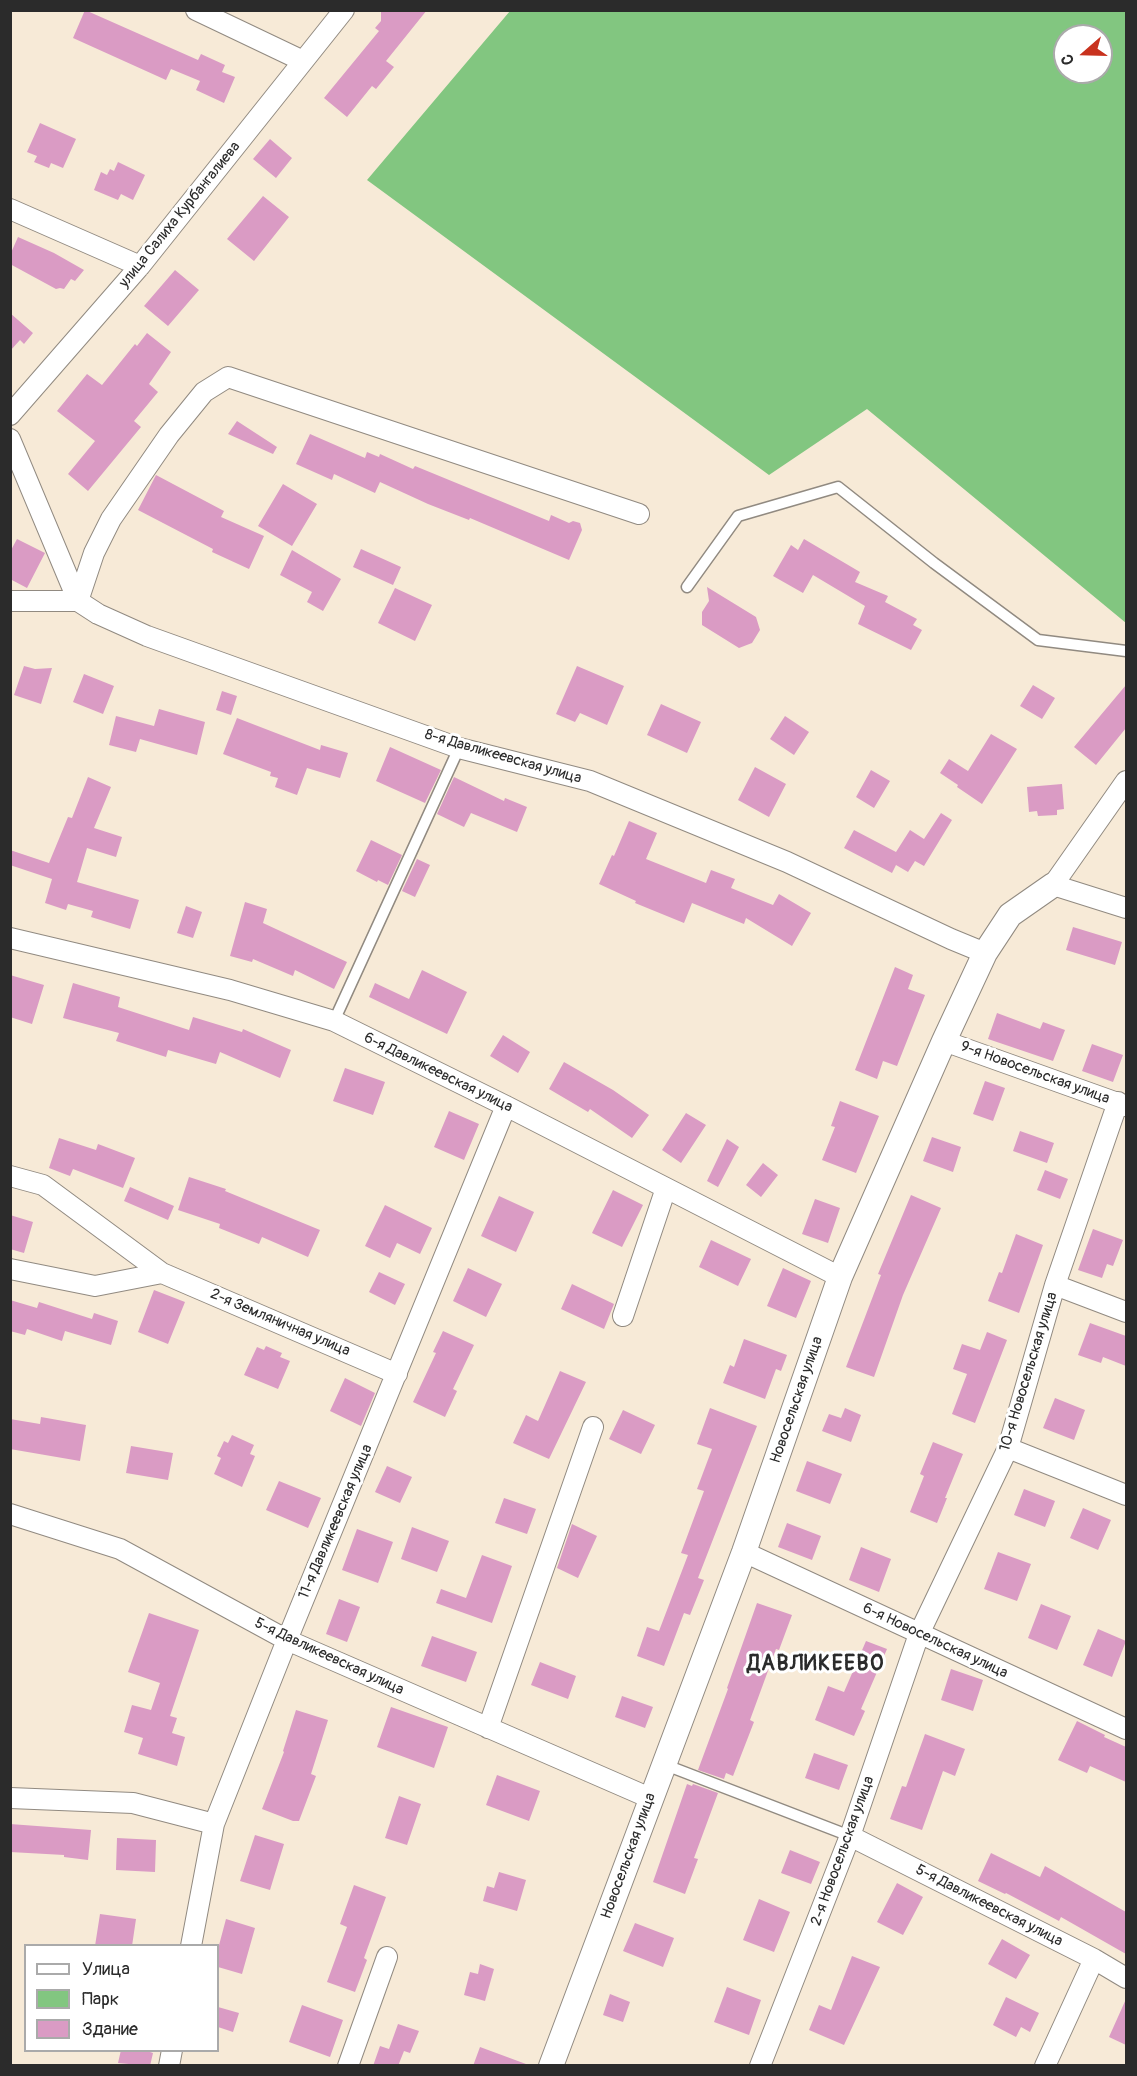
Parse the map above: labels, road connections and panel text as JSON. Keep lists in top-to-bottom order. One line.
{"streets":{"street":["улица Салиха Курбангалиева","8-я Давликеевская улица","6-я Давликеевская улица","9-я Новосельская улица","2-я Земляничная улица","10-я Новосельская улица","Новосельская улица","11-я Давликеевская улица","6-я Новосельская улица","5-я Давликеевская улица","2-я Новосельская улица"]},"crossings":[["8-я Давликеевская улица","Новосельская улица"],["6-я Давликеевская улица","Новосельская улица"],["6-я Давликеевская улица","11-я Давликеевская улица"],["9-я Новосельская улица","10-я Новосельская улица"],["9-я Новосельская улица","Новосельская улица"],["2-я Земляничная улица","11-я Давликеевская улица"],["10-я Новосельская улица","6-я Новосельская улица"],["10-я Новосельская улица","2-я Новосельская улица"],["Новосельская улица","6-я Новосельская улица"],["Новосельская улица","5-я Давликеевская улица"],["11-я Давликеевская улица","5-я Давликеевская улица"],["6-я Новосельская улица","2-я Новосельская улица"],["5-я Давликеевская улица","2-я Новосельская улица"]],"districts":["ДАВЛИКЕЕВО"],"legend":["Улица","Парк","Здание"],"north":"left"}
